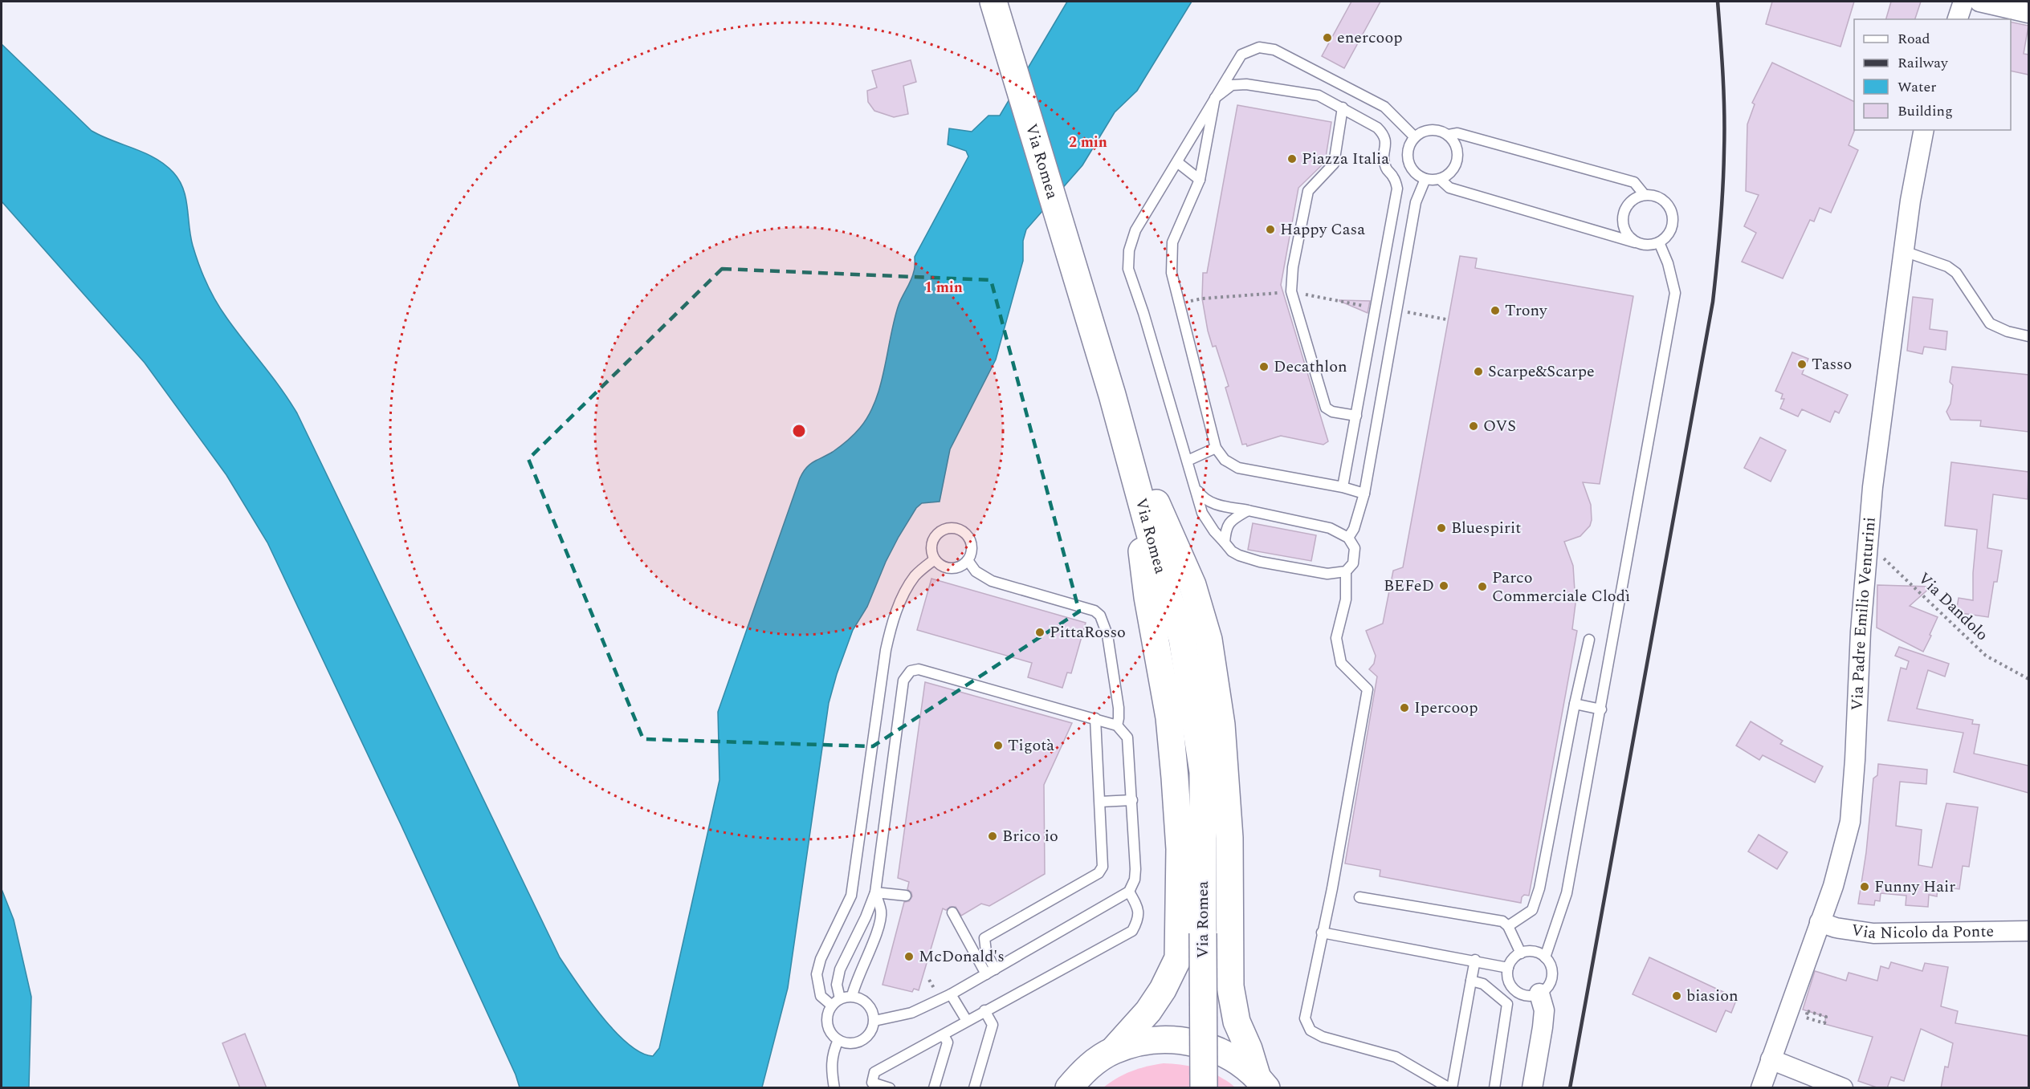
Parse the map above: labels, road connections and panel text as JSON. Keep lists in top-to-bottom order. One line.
{"streets":{"main road":["Via Romea"],"street":["Via Padre Emilio Venturini","Via Nicolo da Ponte"],"path":["Via Dandolo"]},"crossings":[["Via Dandolo","Via Padre Emilio Venturini"],["Via Padre Emilio Venturini","Via Nicolo da Ponte"]],"places":["enercoop","Piazza Italia","Happy Casa","Trony","Tasso","Decathlon","Scarpe&Scarpe","OVS","Bluespirit","BEFeD","Parco Commerciale Clodì","PittaRosso","Ipercoop","Tigotà","Brico io","Funny Hair","McDonald's","biasion"],"legend":["Road","Railway","Water","Building"],"rings":["2 min","1 min"]}
